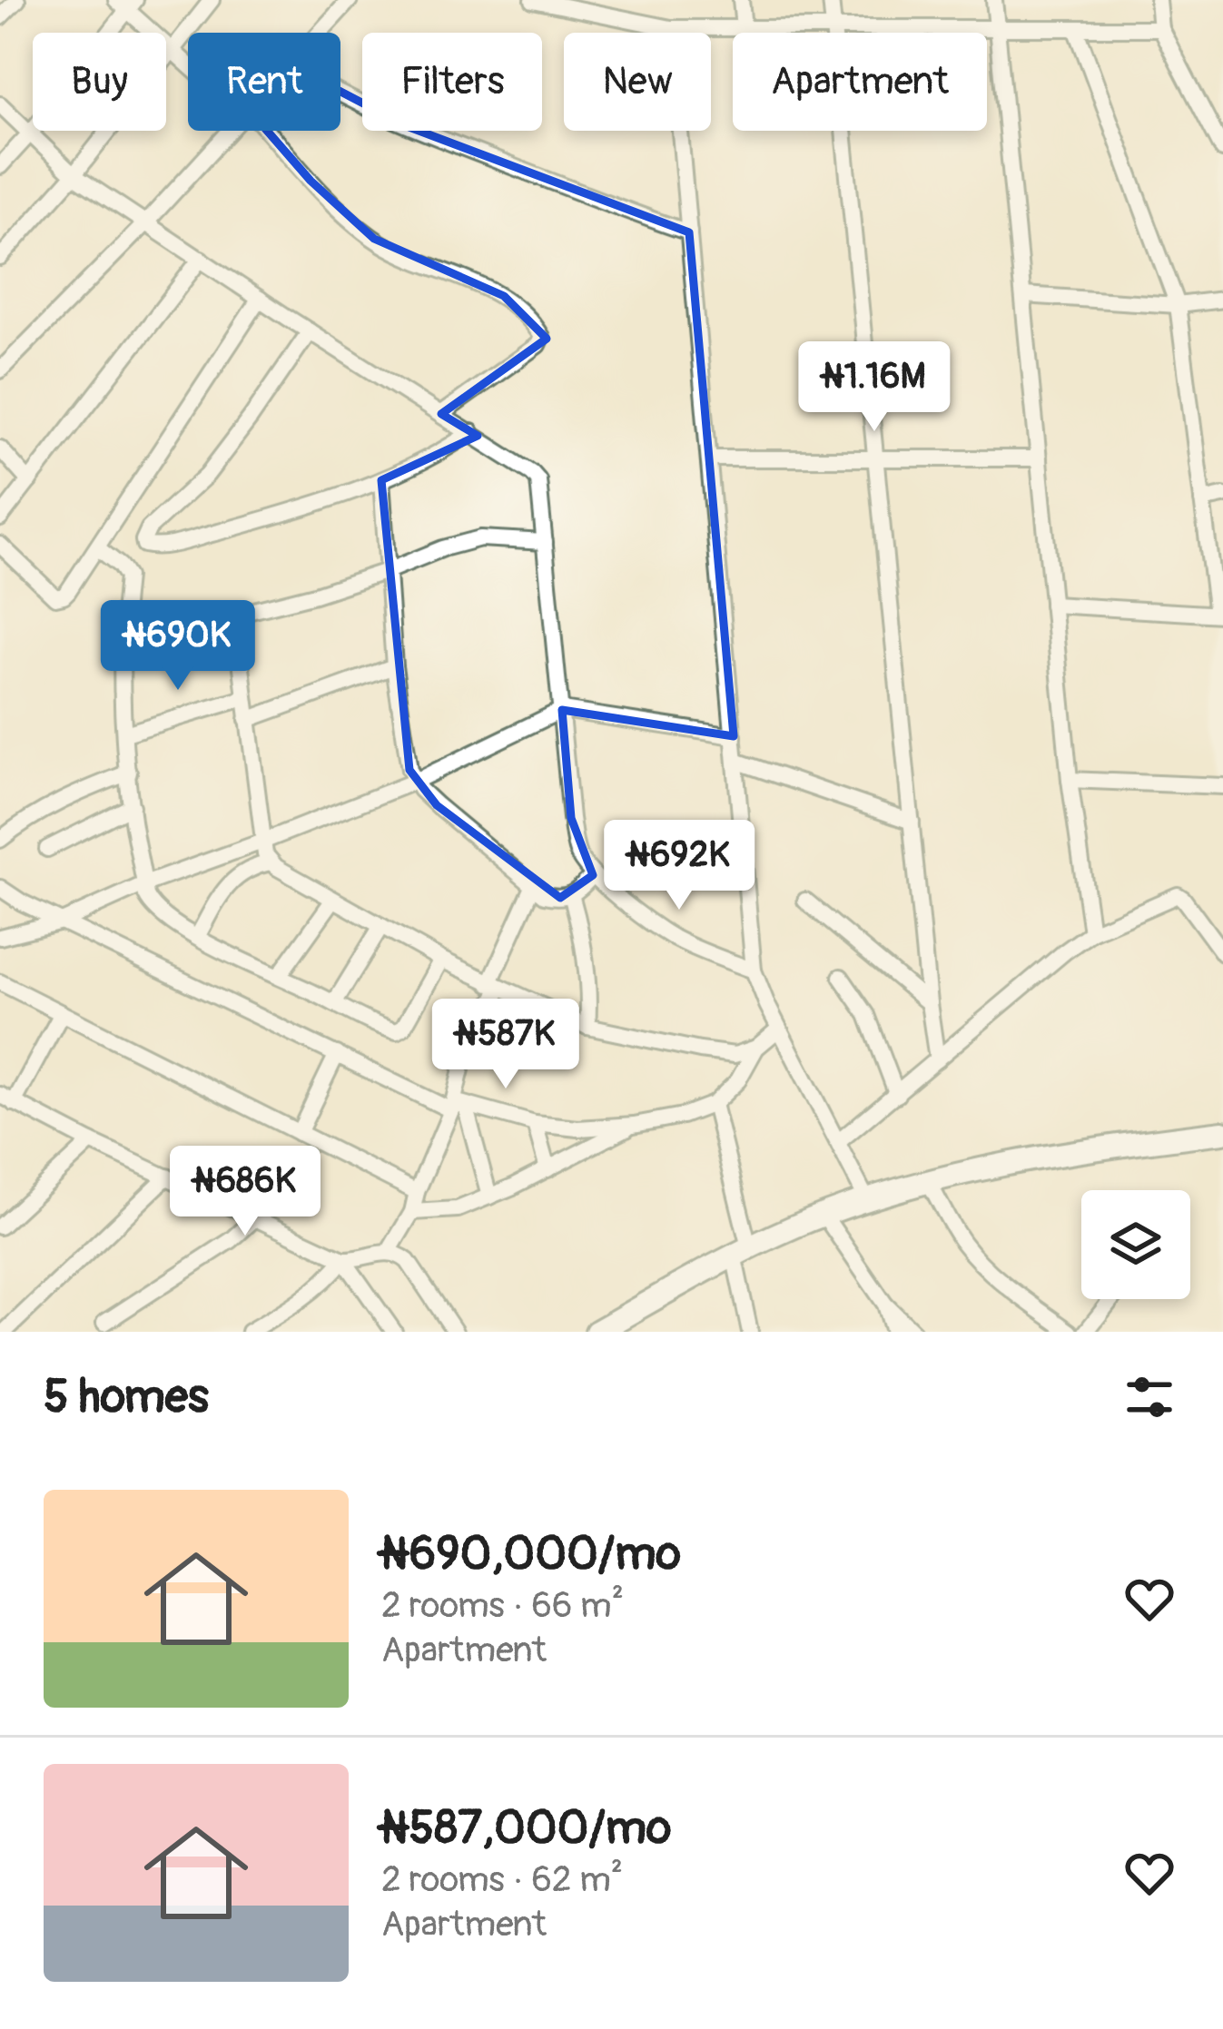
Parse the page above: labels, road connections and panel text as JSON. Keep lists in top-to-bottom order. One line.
{"page":{"chip":["Buy","Rent","Filters","New","Apartment"],"price":["₦1.16M","₦690K","₦692K","₦587K","₦686K"],"heading":"5 homes","list":[{"name":"₦690,000/mo","note":"2 rooms · 66 m² · Apartment"},{"name":"₦587,000/mo","note":"2 rooms · 62 m² · Apartment"}]}}
